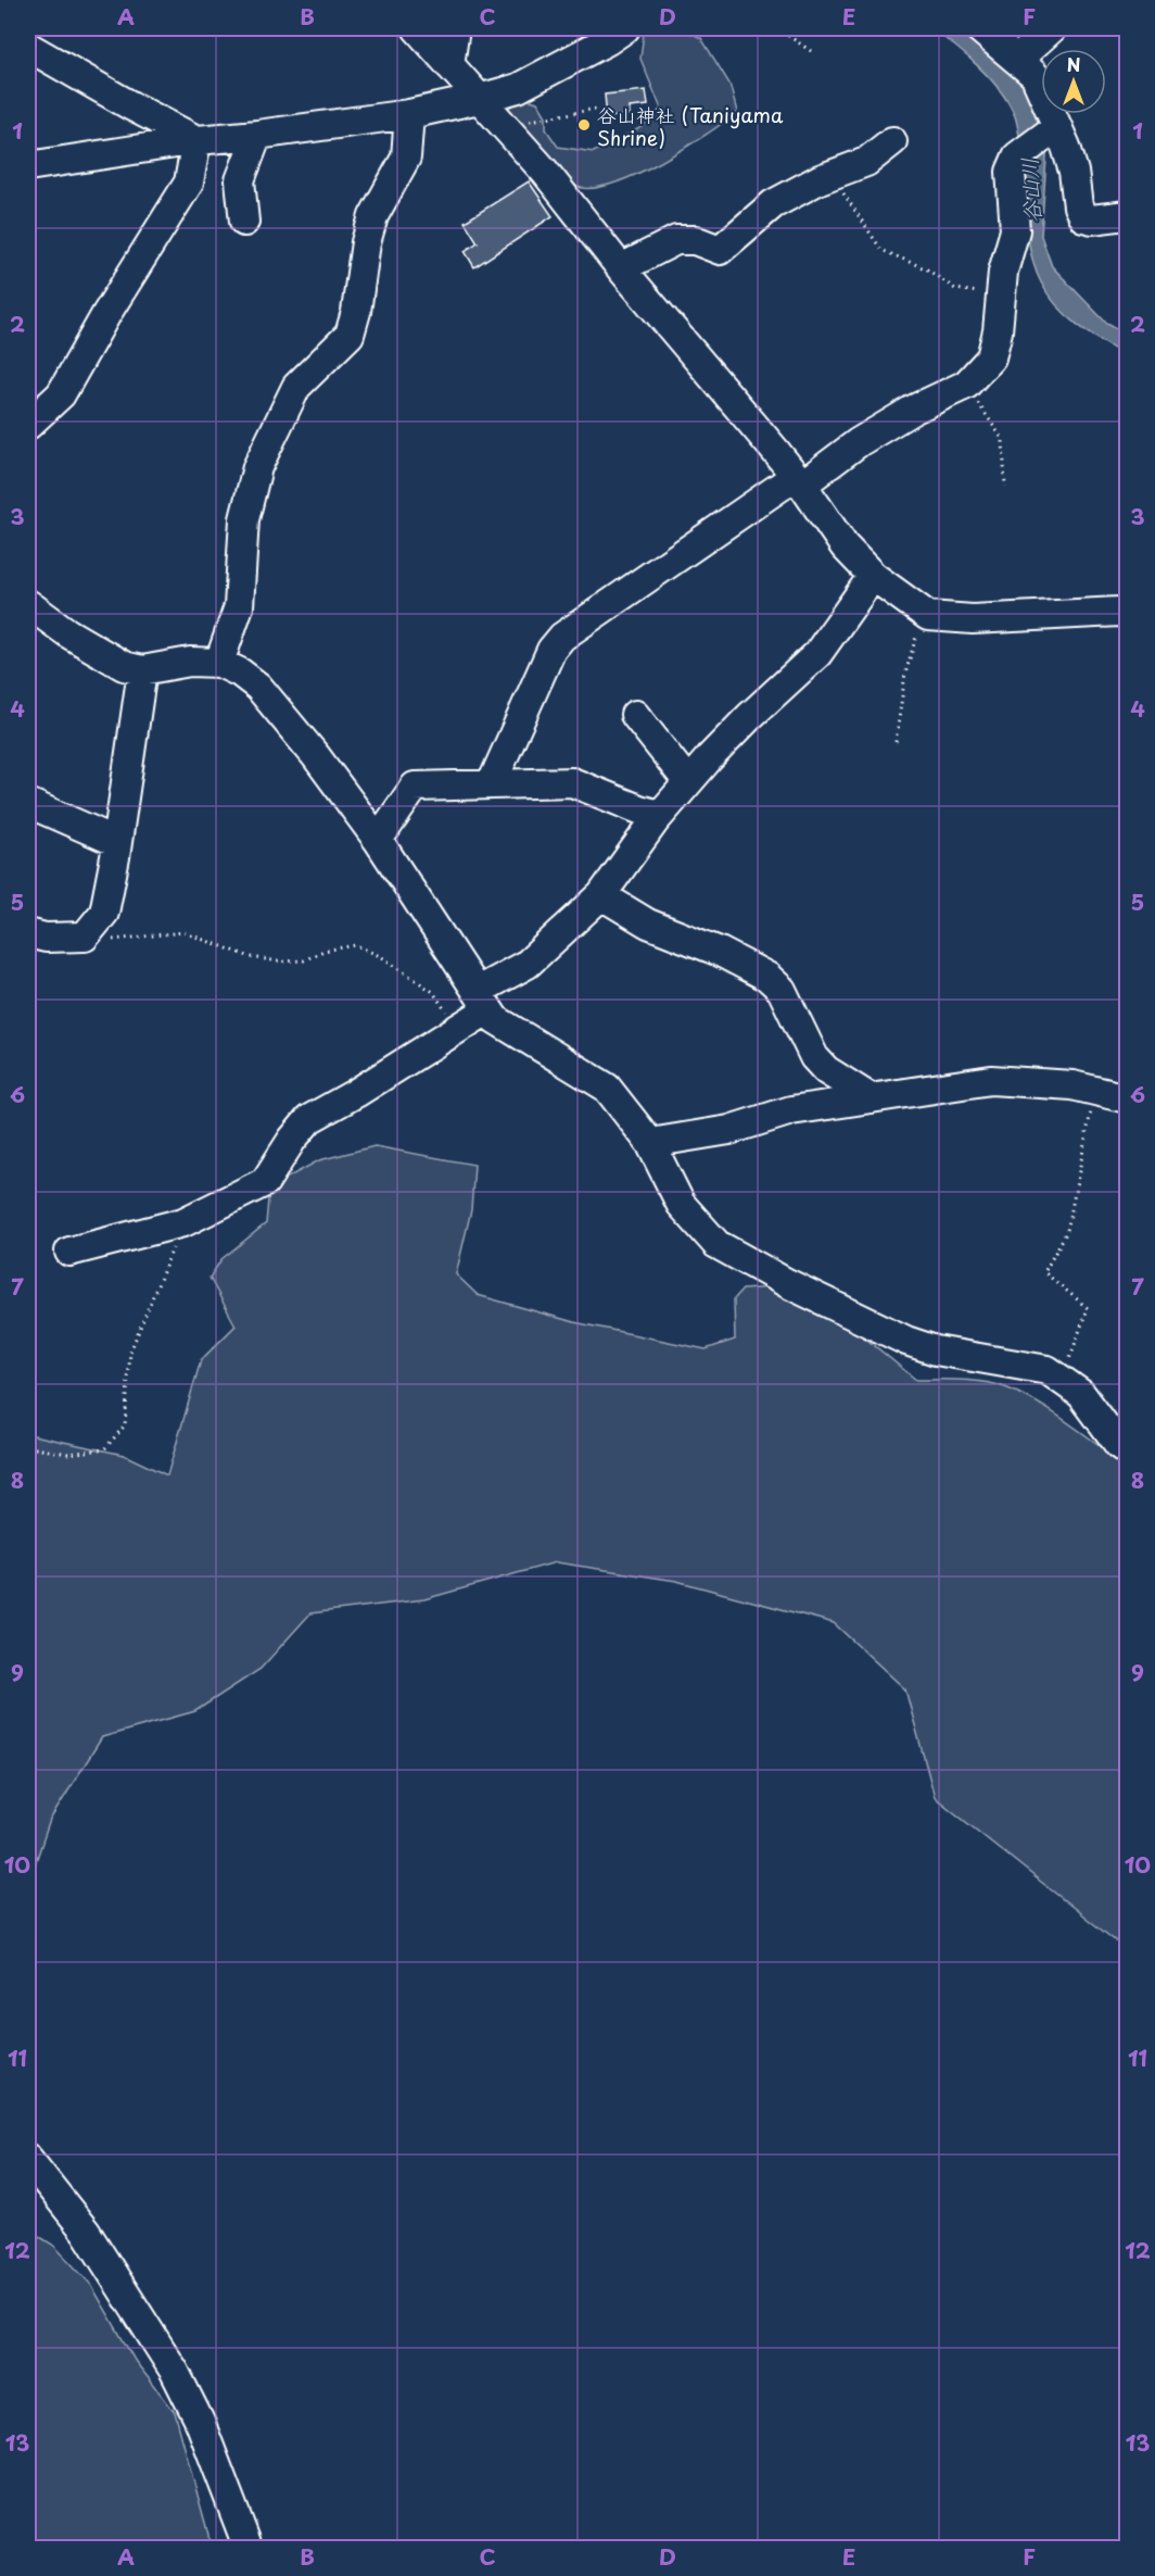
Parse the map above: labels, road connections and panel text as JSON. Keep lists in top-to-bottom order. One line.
{"water":["谷山川"],"places":["谷山神社 (Taniyama Shrine)"],"north":"top","grid":{"columns":["A","B","C","D","E","F"],"rows":["1","2","3","4","5","6","7","8","9","10","11","12","13"]}}
